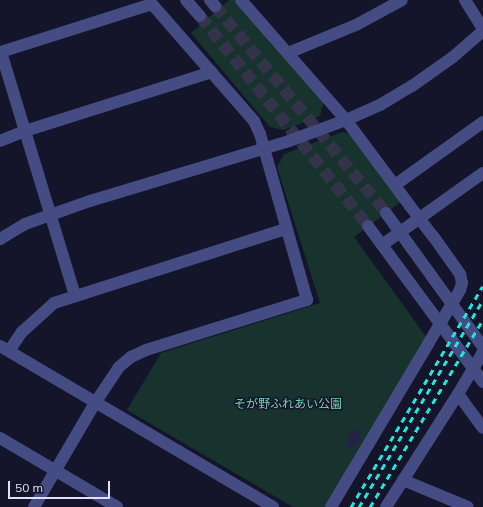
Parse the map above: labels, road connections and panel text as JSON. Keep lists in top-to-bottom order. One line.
{"parks":["そが野ふれあい公園"],"scale_bar":"50 m"}
